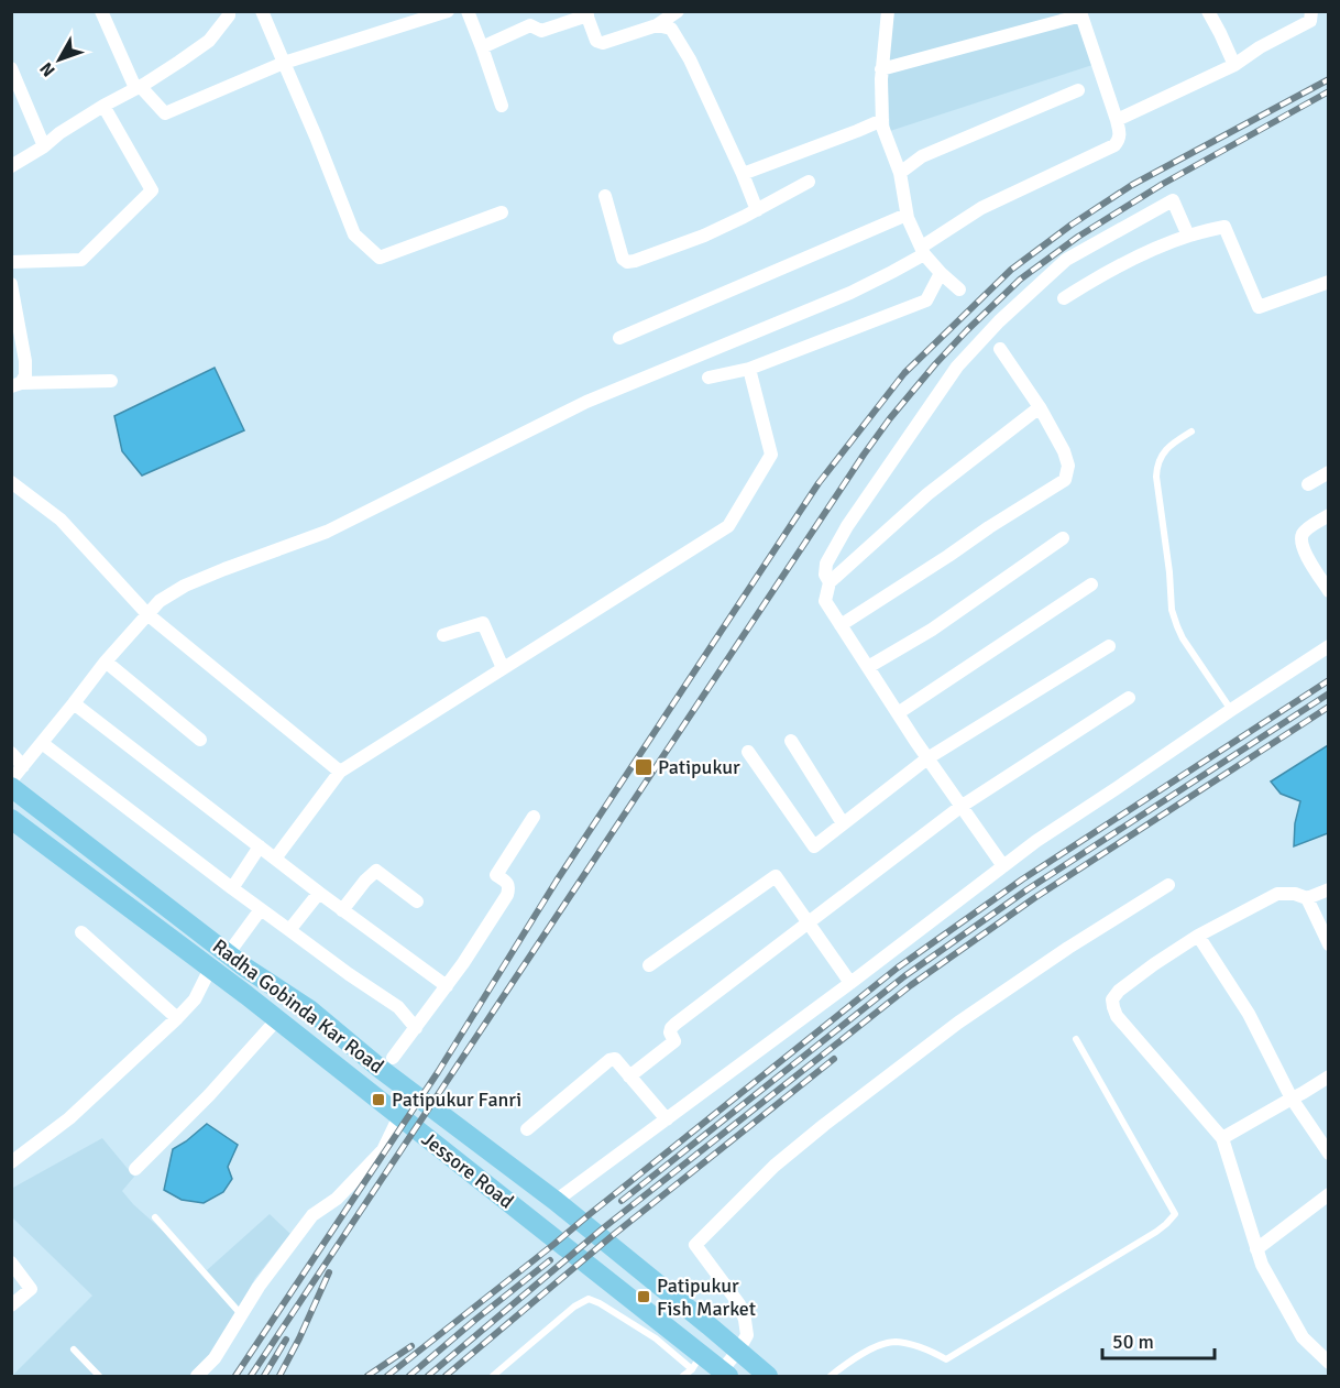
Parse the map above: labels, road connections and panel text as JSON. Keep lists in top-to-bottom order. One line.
{"streets":{"main road":["Radha Gobinda Kar Road","Jessore Road"]},"places":{"transit":["Patipukur","Patipukur Fanri","Patipukur Fish Market"]},"scale_bar":"50 m","north":"bottom left"}
